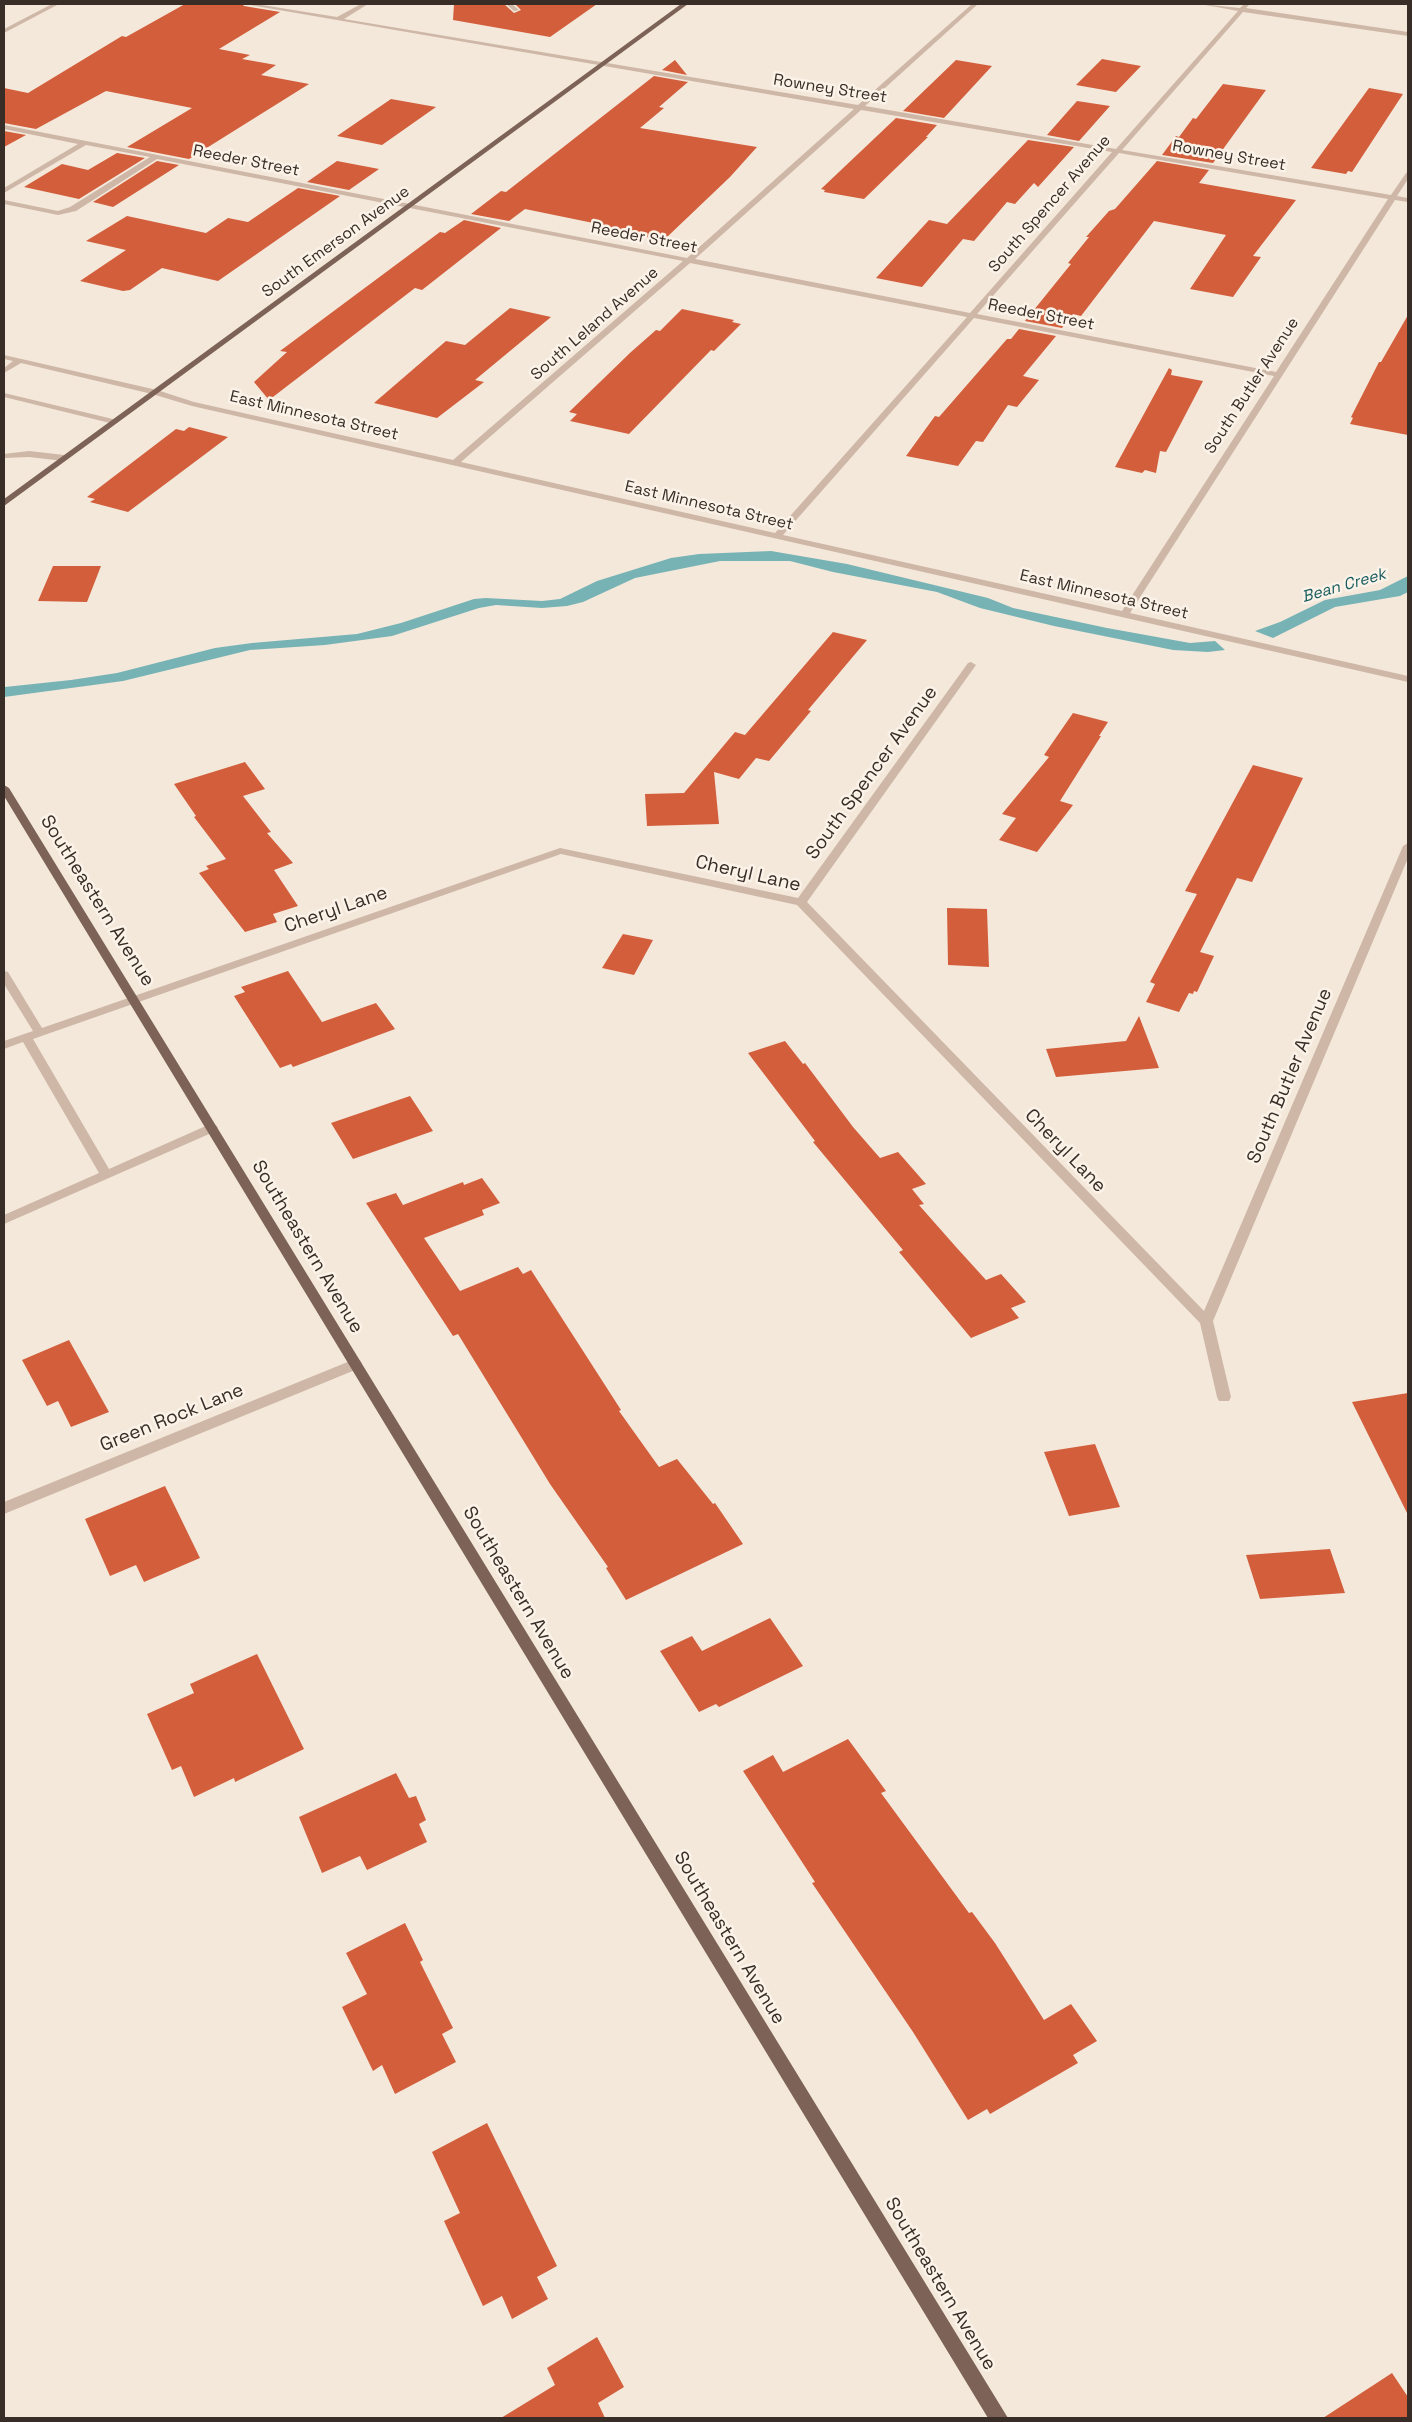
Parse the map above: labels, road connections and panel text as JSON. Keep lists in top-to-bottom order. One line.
{"streets":{"main road":["South Emerson Avenue","Southeastern Avenue"],"street":["Rowney Street","Reeder Street","South Spencer Avenue","South Leland Avenue","South Butler Avenue","East Minnesota Street","Cheryl Lane","Green Rock Lane"]},"crossings":[["Rowney Street","South Spencer Avenue"],["Rowney Street","South Emerson Avenue"],["Rowney Street","South Leland Avenue"],["Rowney Street","South Butler Avenue"],["Reeder Street","South Spencer Avenue"],["Reeder Street","South Emerson Avenue"],["Reeder Street","South Leland Avenue"],["Reeder Street","South Butler Avenue"],["South Spencer Avenue","East Minnesota Street"],["South Spencer Avenue","Cheryl Lane"],["South Emerson Avenue","East Minnesota Street"],["South Leland Avenue","East Minnesota Street"],["South Butler Avenue","East Minnesota Street"],["South Butler Avenue","Cheryl Lane"],["Cheryl Lane","Southeastern Avenue"],["Southeastern Avenue","Green Rock Lane"]],"water":["Bean Creek"]}
